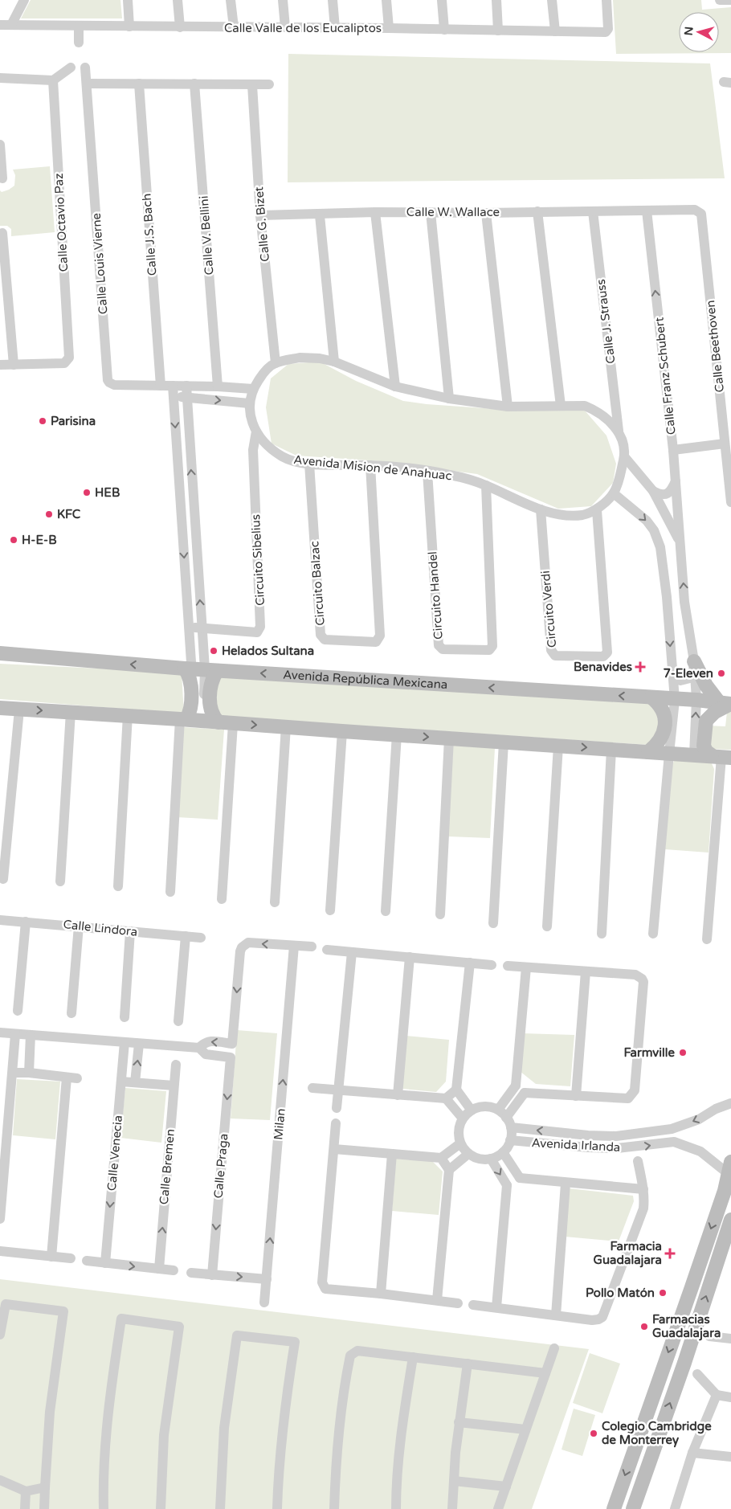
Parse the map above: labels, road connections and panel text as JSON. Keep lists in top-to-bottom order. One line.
{"streets":{"main road":["Avenida República Mexicana"],"street":["Calle Valle de los Eucaliptos","Calle W. Wallace","Calle Octavio Paz","Calle G. Bizet","Calle J.S. Bach","Calle V. Bellini","Calle Louis Vierne","Calle J. Strauss","Calle Beethoven","Calle Franz Schubert","Avenida Mision de Anahuac","Circuito Sibelius","Circuito Balzac","Circuito Handel","Circuito Verdi","Calle Lindora","Milan","Avenida Irlanda","Calle Venecia","Calle Praga","Calle Bremen"]},"crossings":[["Calle W. Wallace","Calle G. Bizet"],["Calle W. Wallace","Calle J. Strauss"],["Calle W. Wallace","Calle Beethoven"],["Calle W. Wallace","Calle Franz Schubert"],["Calle G. Bizet","Avenida Mision de Anahuac"],["Calle J.S. Bach","Calle Louis Vierne"],["Calle V. Bellini","Calle Louis Vierne"],["Calle Louis Vierne","Avenida Mision de Anahuac"],["Avenida Mision de Anahuac","Circuito Sibelius"],["Avenida Mision de Anahuac","Circuito Balzac"],["Avenida Mision de Anahuac","Circuito Handel"],["Avenida Mision de Anahuac","Circuito Verdi"]],"one_way":["Calle Franz Schubert","Calle Praga","Calle Bremen"],"places":{"other":["Parisina","HEB","KFC","H-E-B","Helados Sultana","7-Eleven","Farmville","Pollo Matón","Farmacias Guadalajara","Colegio Cambridge de Monterrey"],"health":["Benavides","Farmacia Guadalajara"]},"north":"left"}
